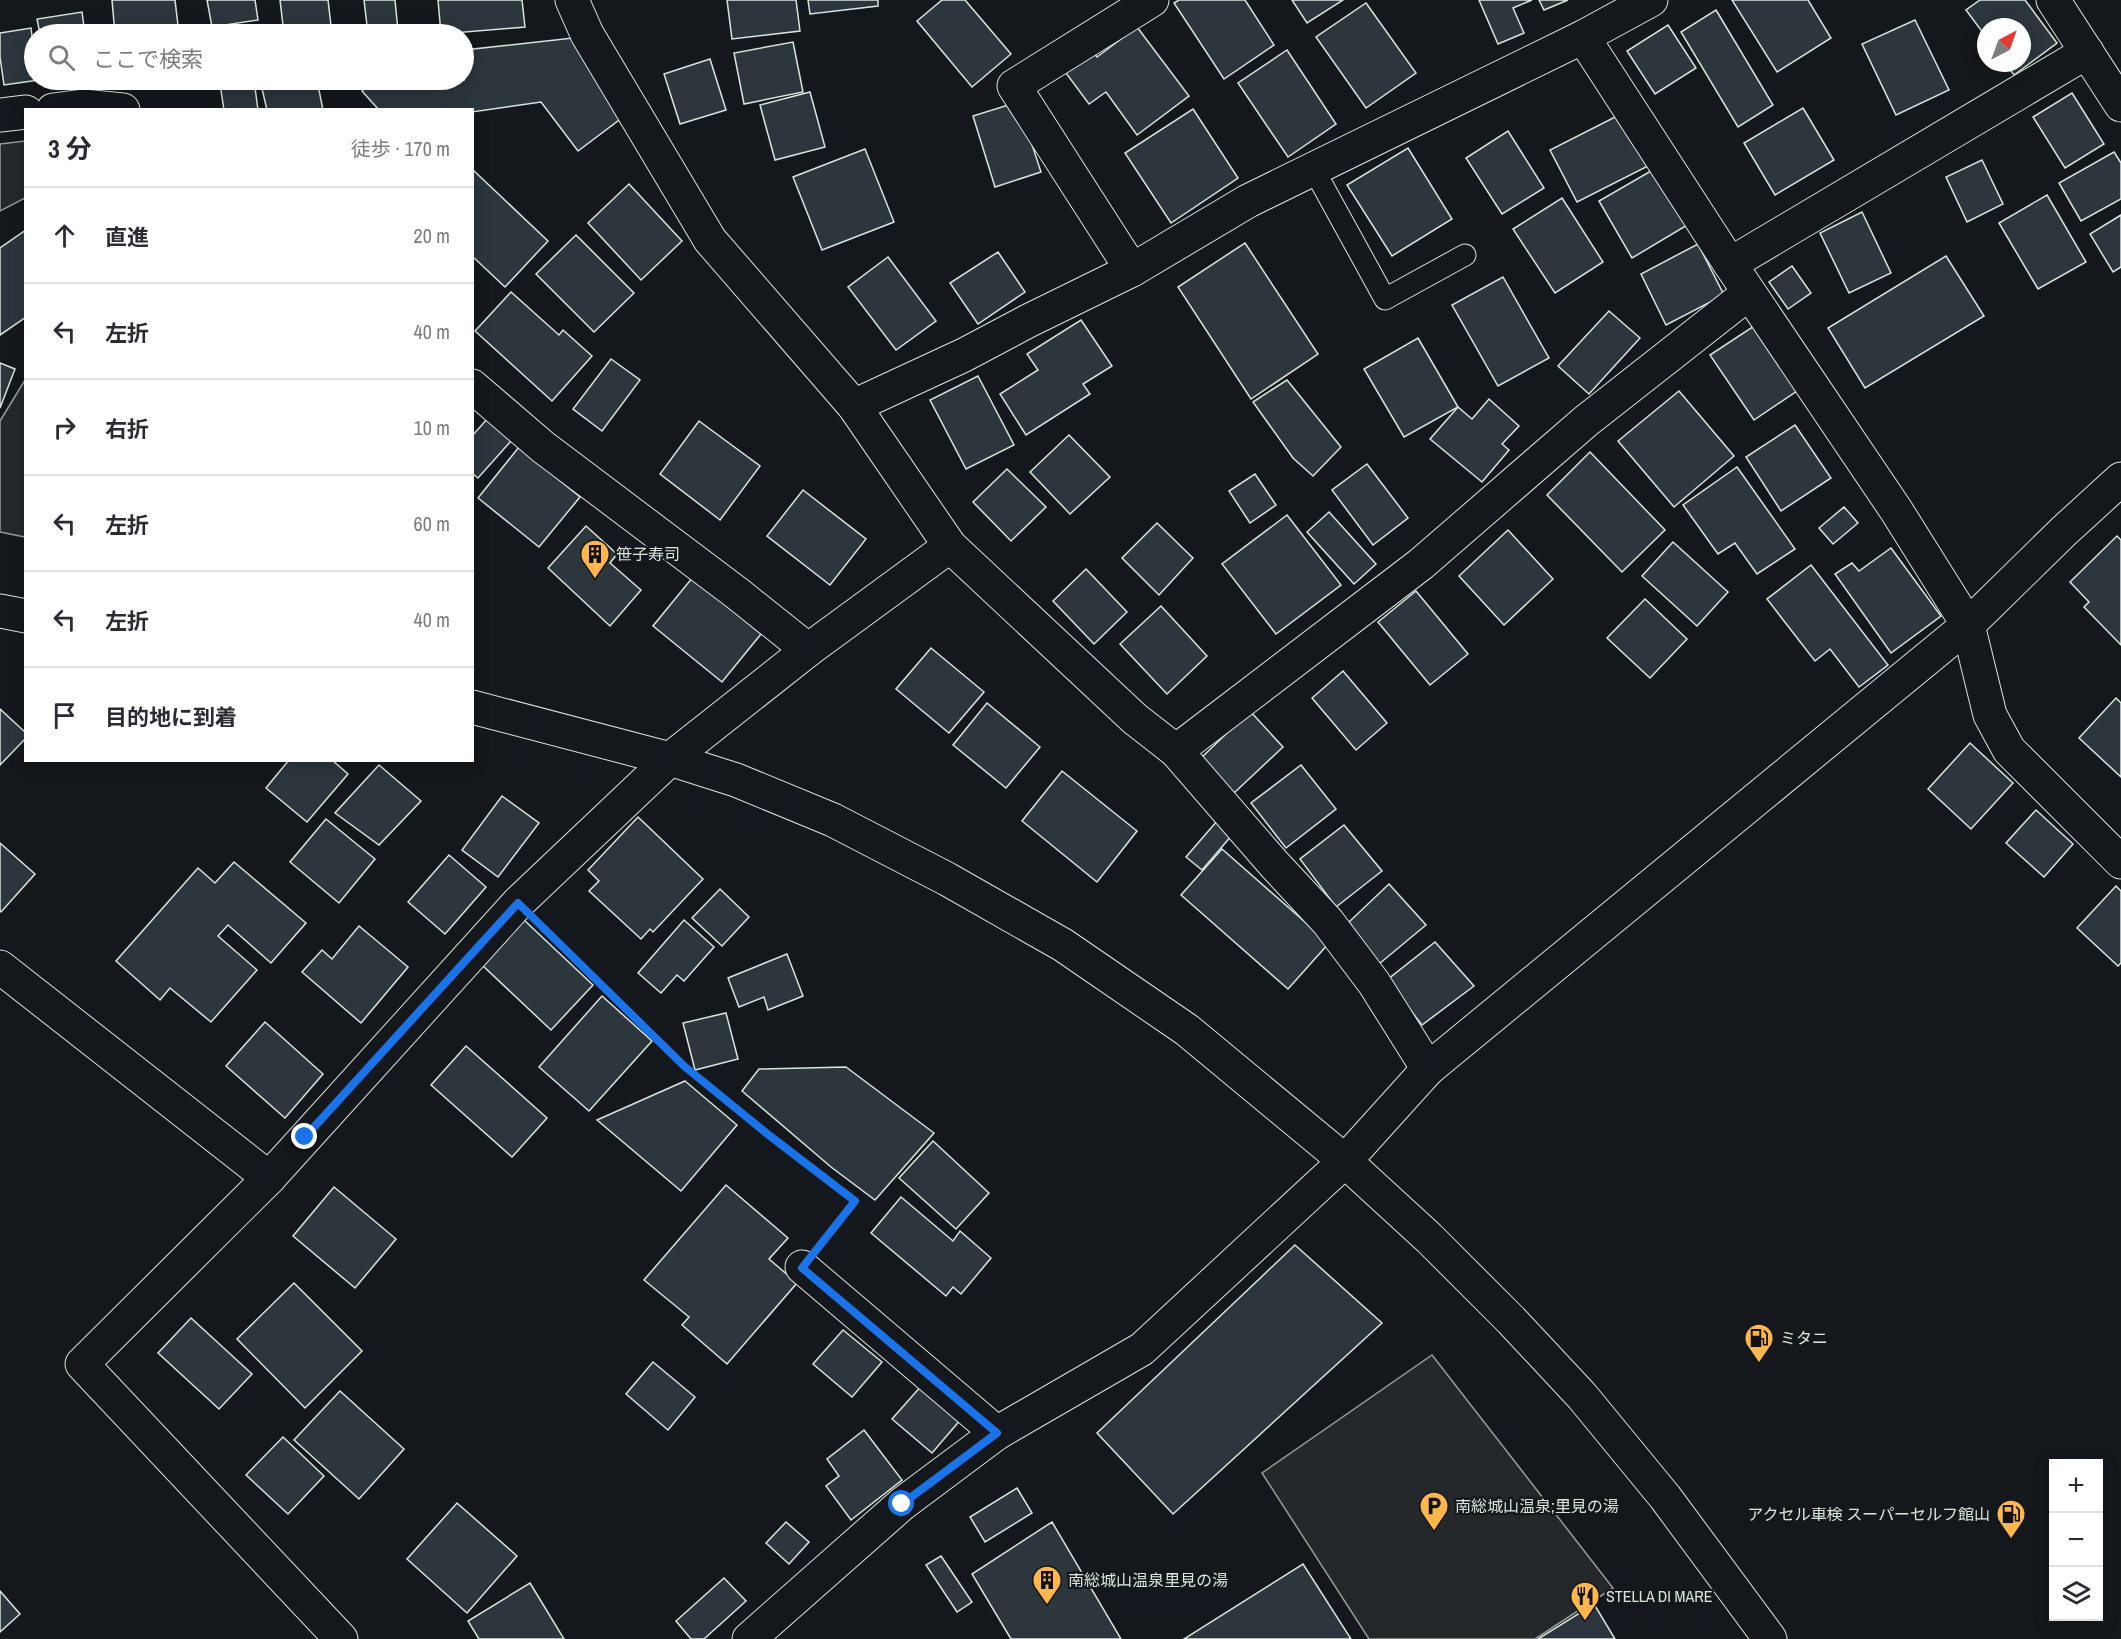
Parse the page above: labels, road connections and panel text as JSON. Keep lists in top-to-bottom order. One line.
{"places":{"building":["笹子寿司","南総城山温泉里見の湯"],"fuel station":["ミタニ","アクセル車検 スーパーセルフ館山"],"parking":["南総城山温泉;里見の湯"],"restaurant":["STELLA DI MARE"]},"north":"top right","page":{"search":"ここで検索","heading":["3 分","徒歩 · 170 m"],"list":[["直進","20 m"],["左折","40 m"],["右折","10 m"],["左折","60 m"],["左折","40 m"],"目的地に到着"],"map_buttons":["+","−"]}}
